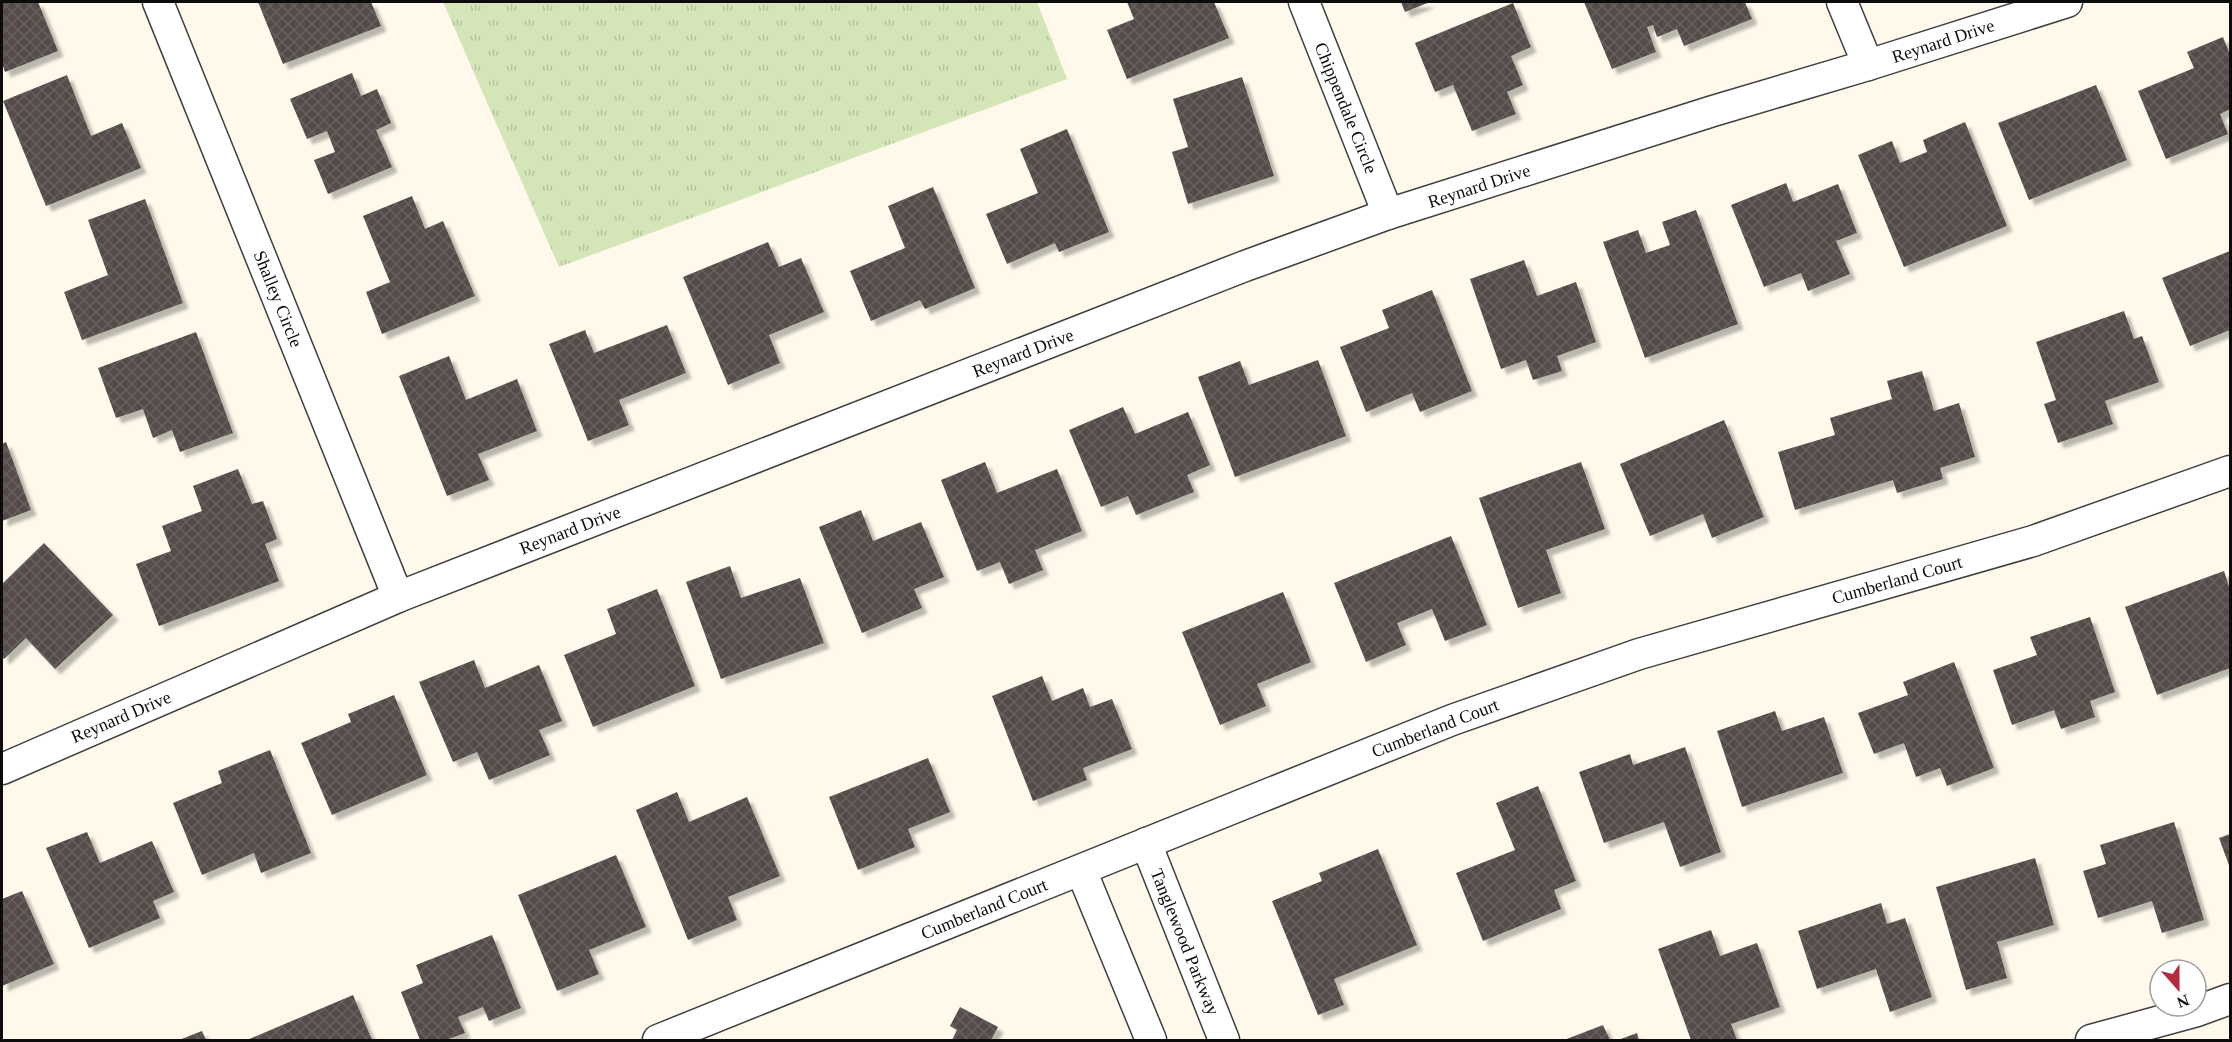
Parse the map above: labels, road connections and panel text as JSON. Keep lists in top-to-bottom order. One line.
{"streets":{"street":["Reynard Drive","Chippendale Circle","Shalley Circle","Cumberland Court","Tanglewood Parkway"]},"crossings":[["Reynard Drive","Chippendale Circle"],["Reynard Drive","Shalley Circle"],["Cumberland Court","Tanglewood Parkway"]],"north":"bottom"}
